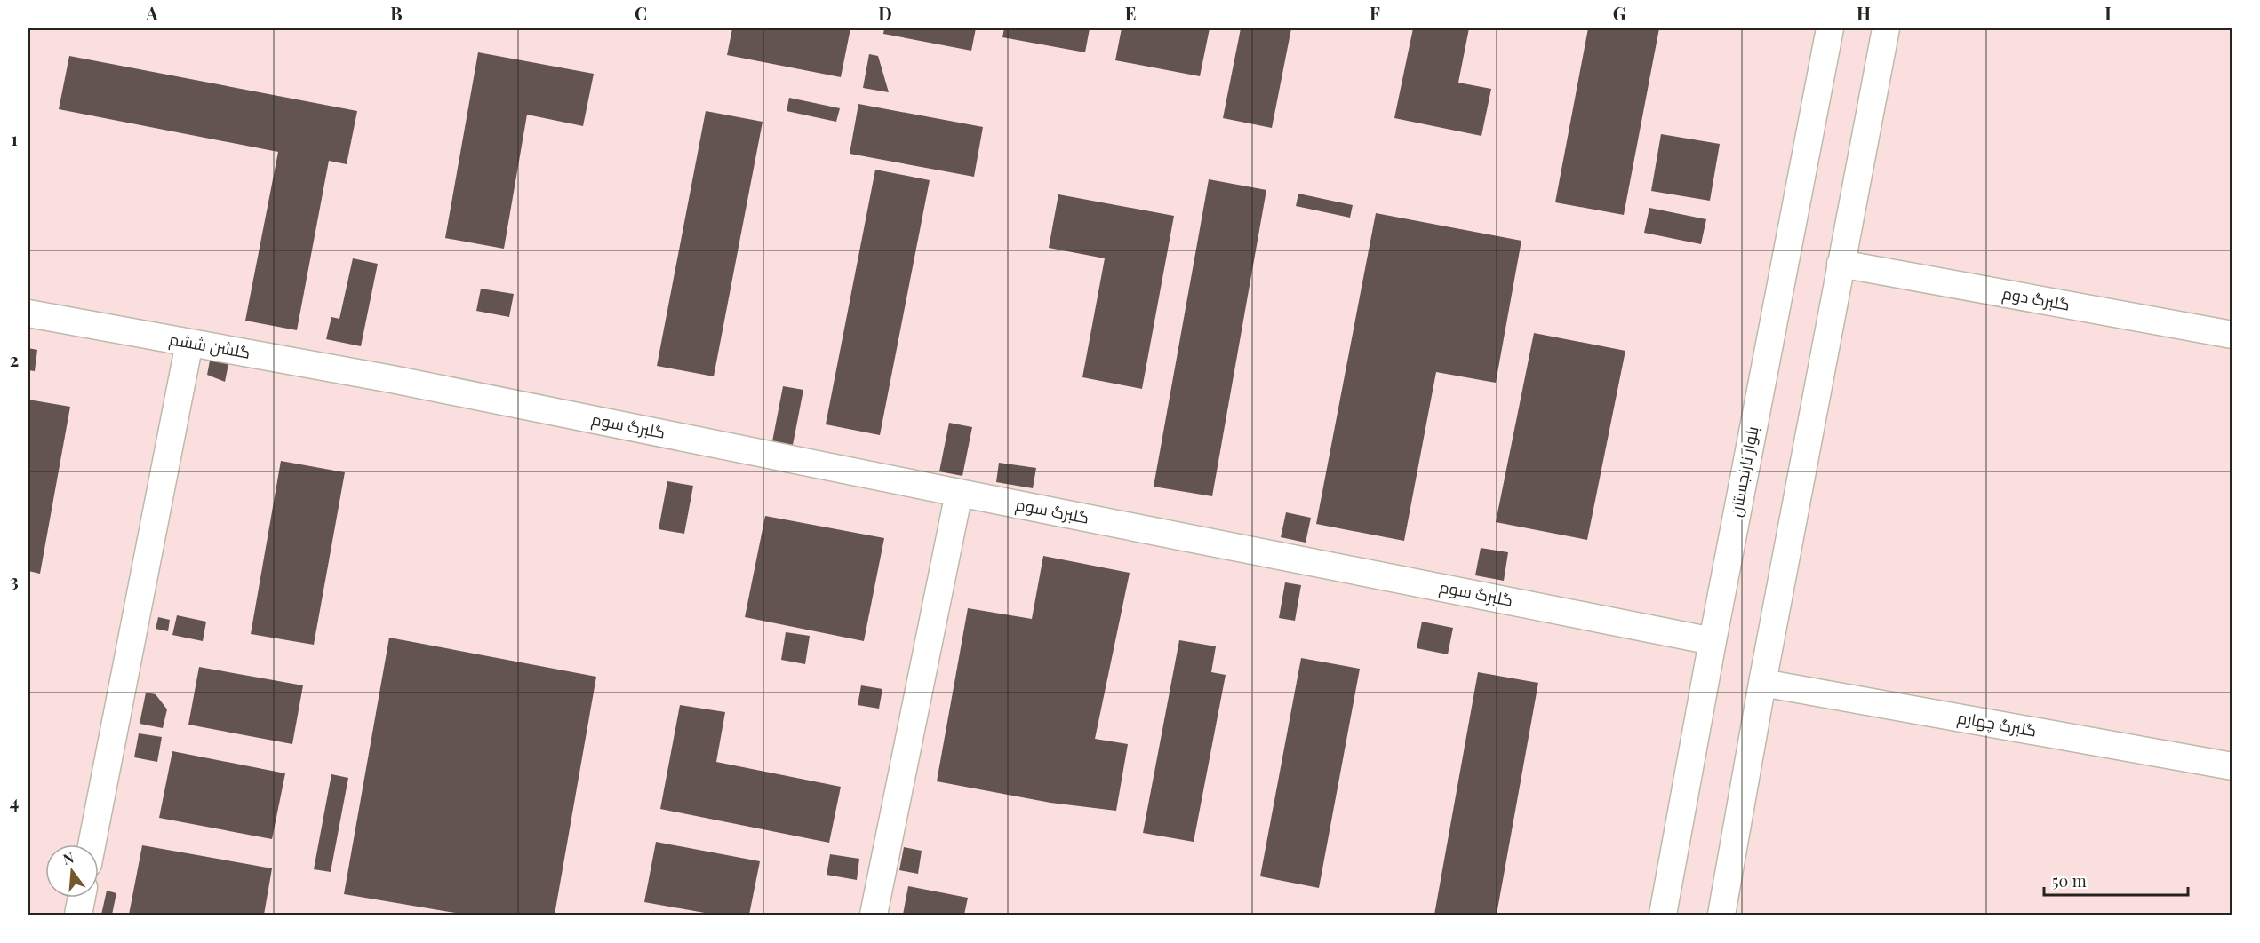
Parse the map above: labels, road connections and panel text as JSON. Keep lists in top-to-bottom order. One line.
{"streets":{"street":["گلبرگ دوم","گلشن ششم","گلبرگ سوم","بلوار نارنجستان","گلبرگ چهارم"]},"crossings":[["گلشن ششم","گلبرگ سوم"],["گلبرگ سوم","بلوار نارنجستان"]],"scale_bar":"50 m","north":"top","grid":{"columns":["A","B","C","D","E","F","G","H","I"],"rows":["1","2","3","4"]}}
